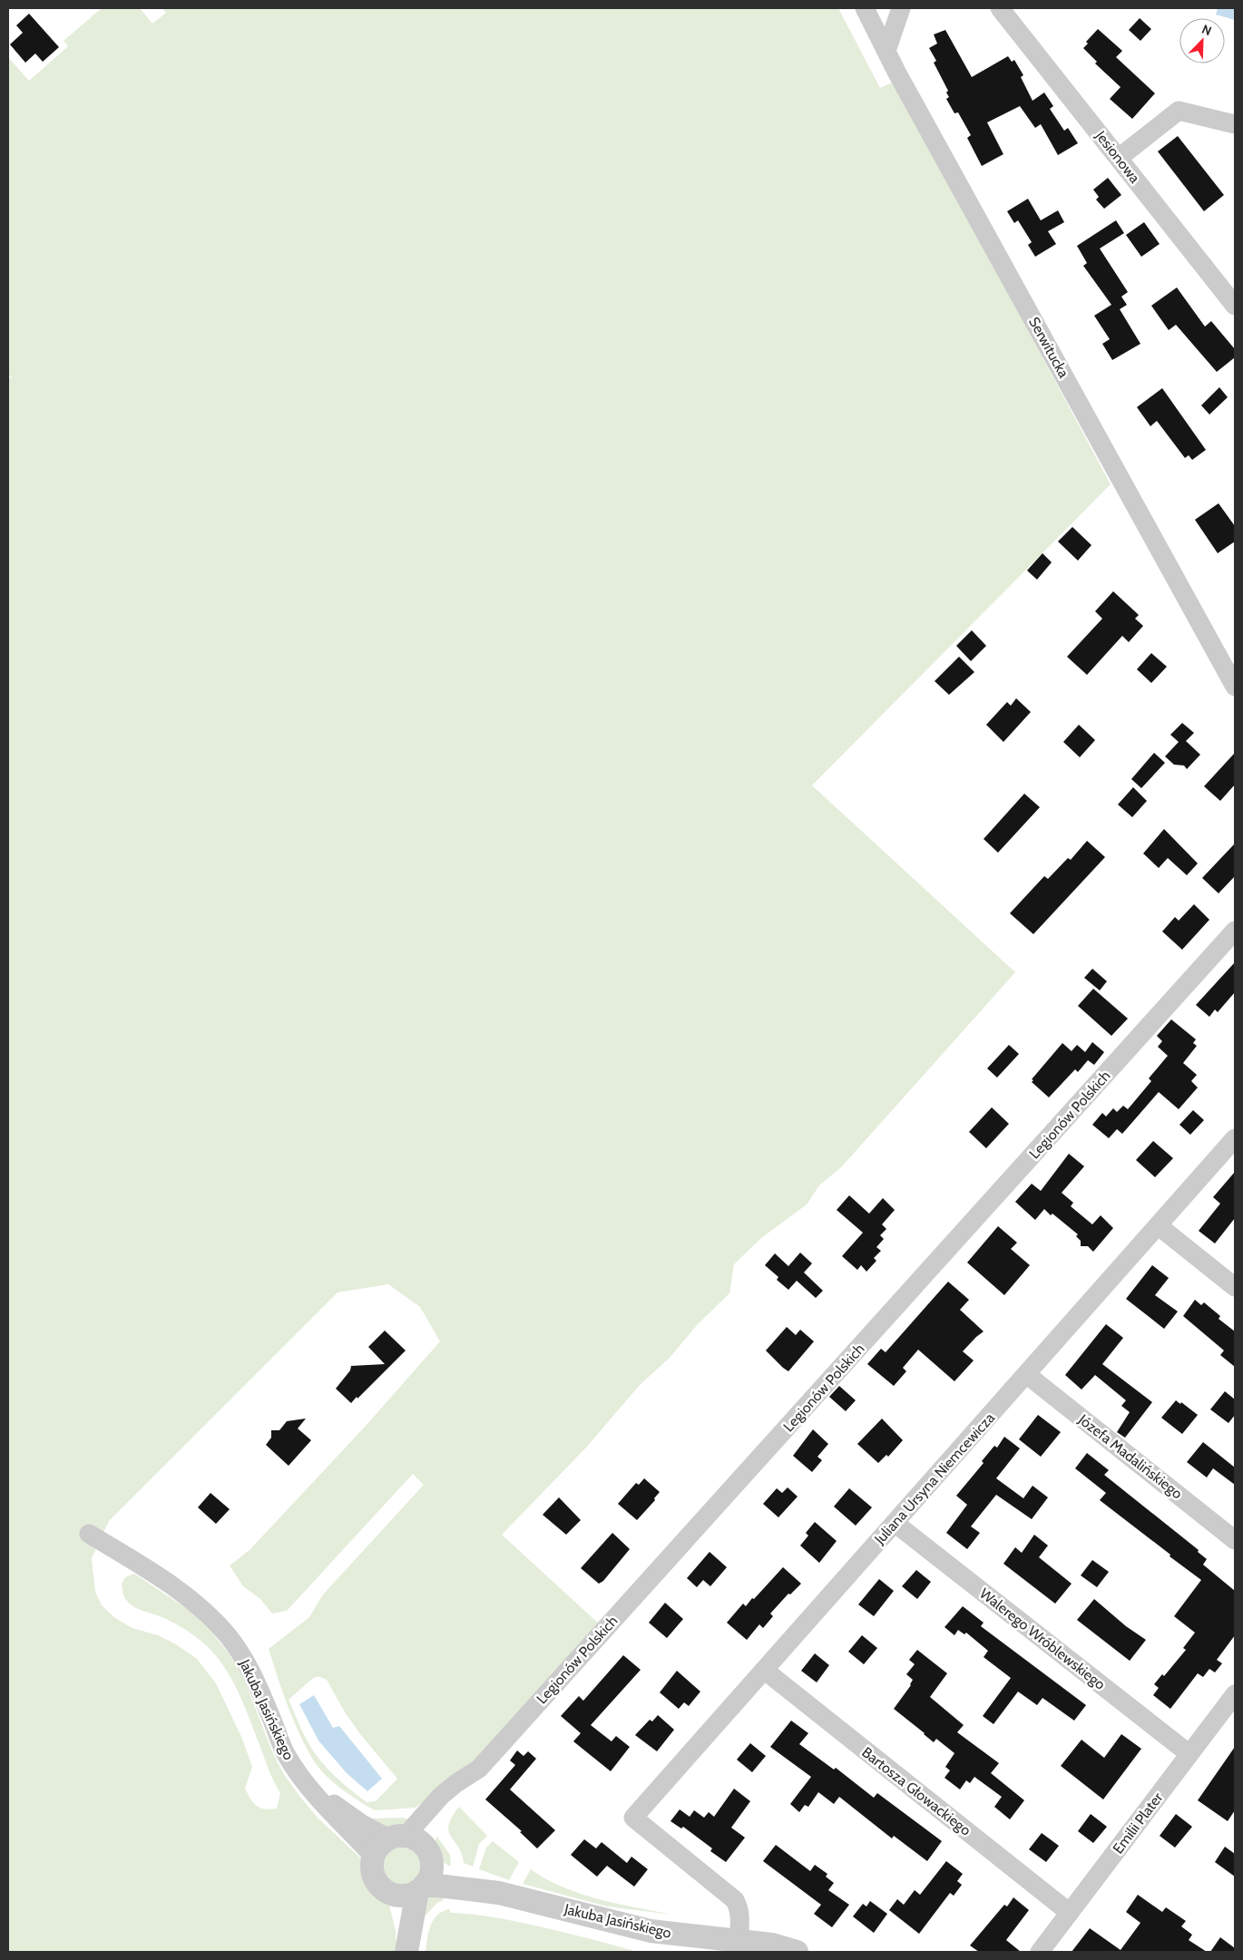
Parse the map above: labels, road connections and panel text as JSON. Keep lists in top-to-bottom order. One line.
{"streets":{"street":["Jesionowa","Serwitucka","Legionów Polskich","Józefa Madalińskiego","Juliana Ursyna Niemcewicza","Walerego Wróblewskiego","Jakuba Jasińskiego","Bartosza Głowackiego","Emilii Plater"]},"crossings":[["Legionów Polskich","Jakuba Jasińskiego"],["Józefa Madalińskiego","Juliana Ursyna Niemcewicza"],["Juliana Ursyna Niemcewicza","Walerego Wróblewskiego"],["Juliana Ursyna Niemcewicza","Jakuba Jasińskiego"],["Juliana Ursyna Niemcewicza","Bartosza Głowackiego"],["Walerego Wróblewskiego","Emilii Plater"],["Bartosza Głowackiego","Emilii Plater"]],"north":"top right"}
